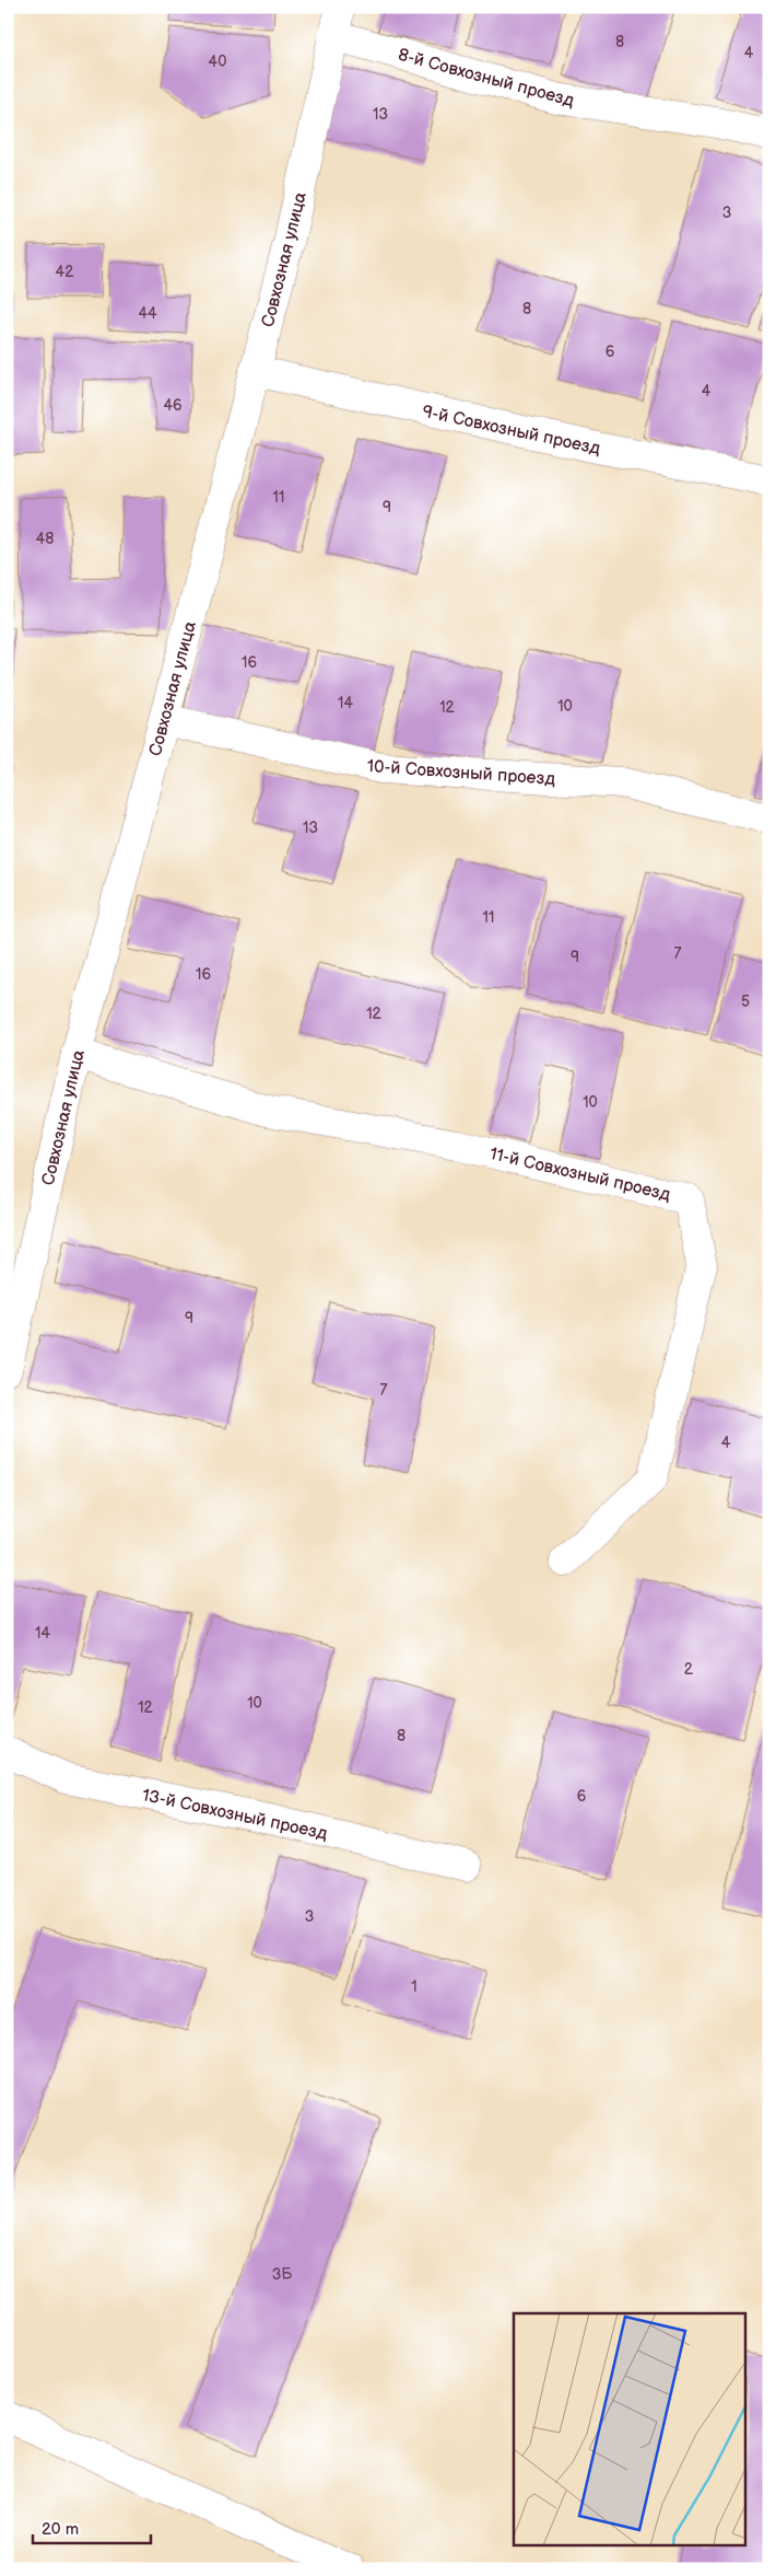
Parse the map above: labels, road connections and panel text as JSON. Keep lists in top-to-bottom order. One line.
{"streets":{"street":["8-й Совхозный проезд","Совхозная улица","9-й Совхозный проезд","10-й Совхозный проезд","11-й Совхозный проезд","13-й Совхозный проезд"]},"crossings":[["8-й Совхозный проезд","Совхозная улица"],["Совхозная улица","9-й Совхозный проезд"],["Совхозная улица","10-й Совхозный проезд"],["Совхозная улица","11-й Совхозный проезд"]],"house_numbers":["8","4","40","13","3","42","8","44","6","4","46","11","9","48","16","14","10","12","13","11","7","9","16","5","12","10","9","7","4","14","2","10","12","8","6","3","1","3Б"],"scale_bar":"20 m"}
